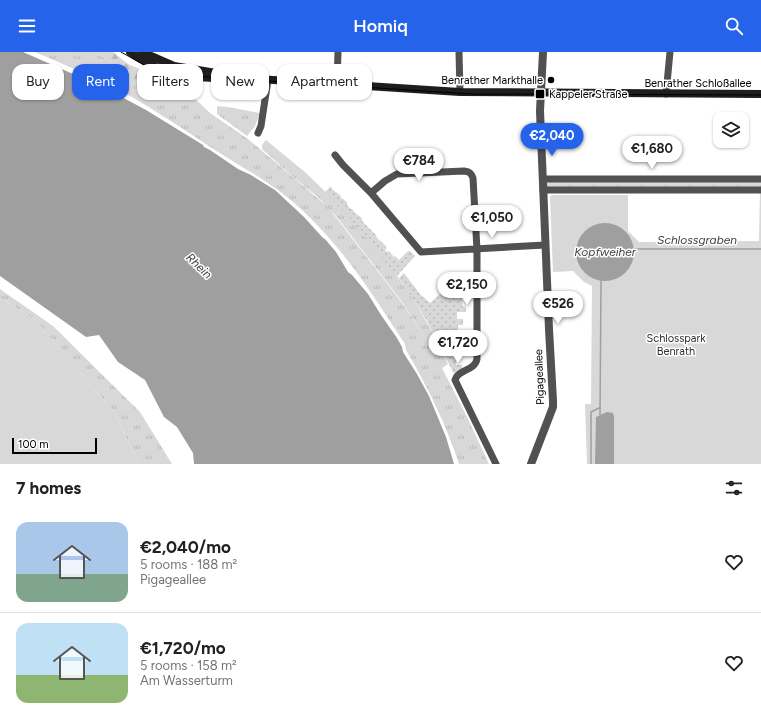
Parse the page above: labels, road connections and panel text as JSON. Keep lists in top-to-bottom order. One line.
{"streets":{"main road":["Benrather Schloßallee"],"street":["Pigageallee"]},"crossings":[["Benrather Schloßallee","Pigageallee"]],"water":["Schlossgraben","Kopfweiher","Rhein"],"parks":["Schlosspark Benrath"],"places":{"other":["Benrather Markthalle"],"transit":["Kappeler Straße"]},"scale_bar":"100 m","page":{"header":"Homiq","chip":["Buy","Rent","Filters","New","Apartment"],"price":["€2,040","€1,680","€784","€1,050","€2,150","€526","€1,720"],"scale":"100 m","heading":"7 homes","list":[{"name":"€2,040/mo","note":"5 rooms · 188 m² · Pigageallee"},{"name":"€1,720/mo","note":"5 rooms · 158 m² · Am Wasserturm"}]}}
